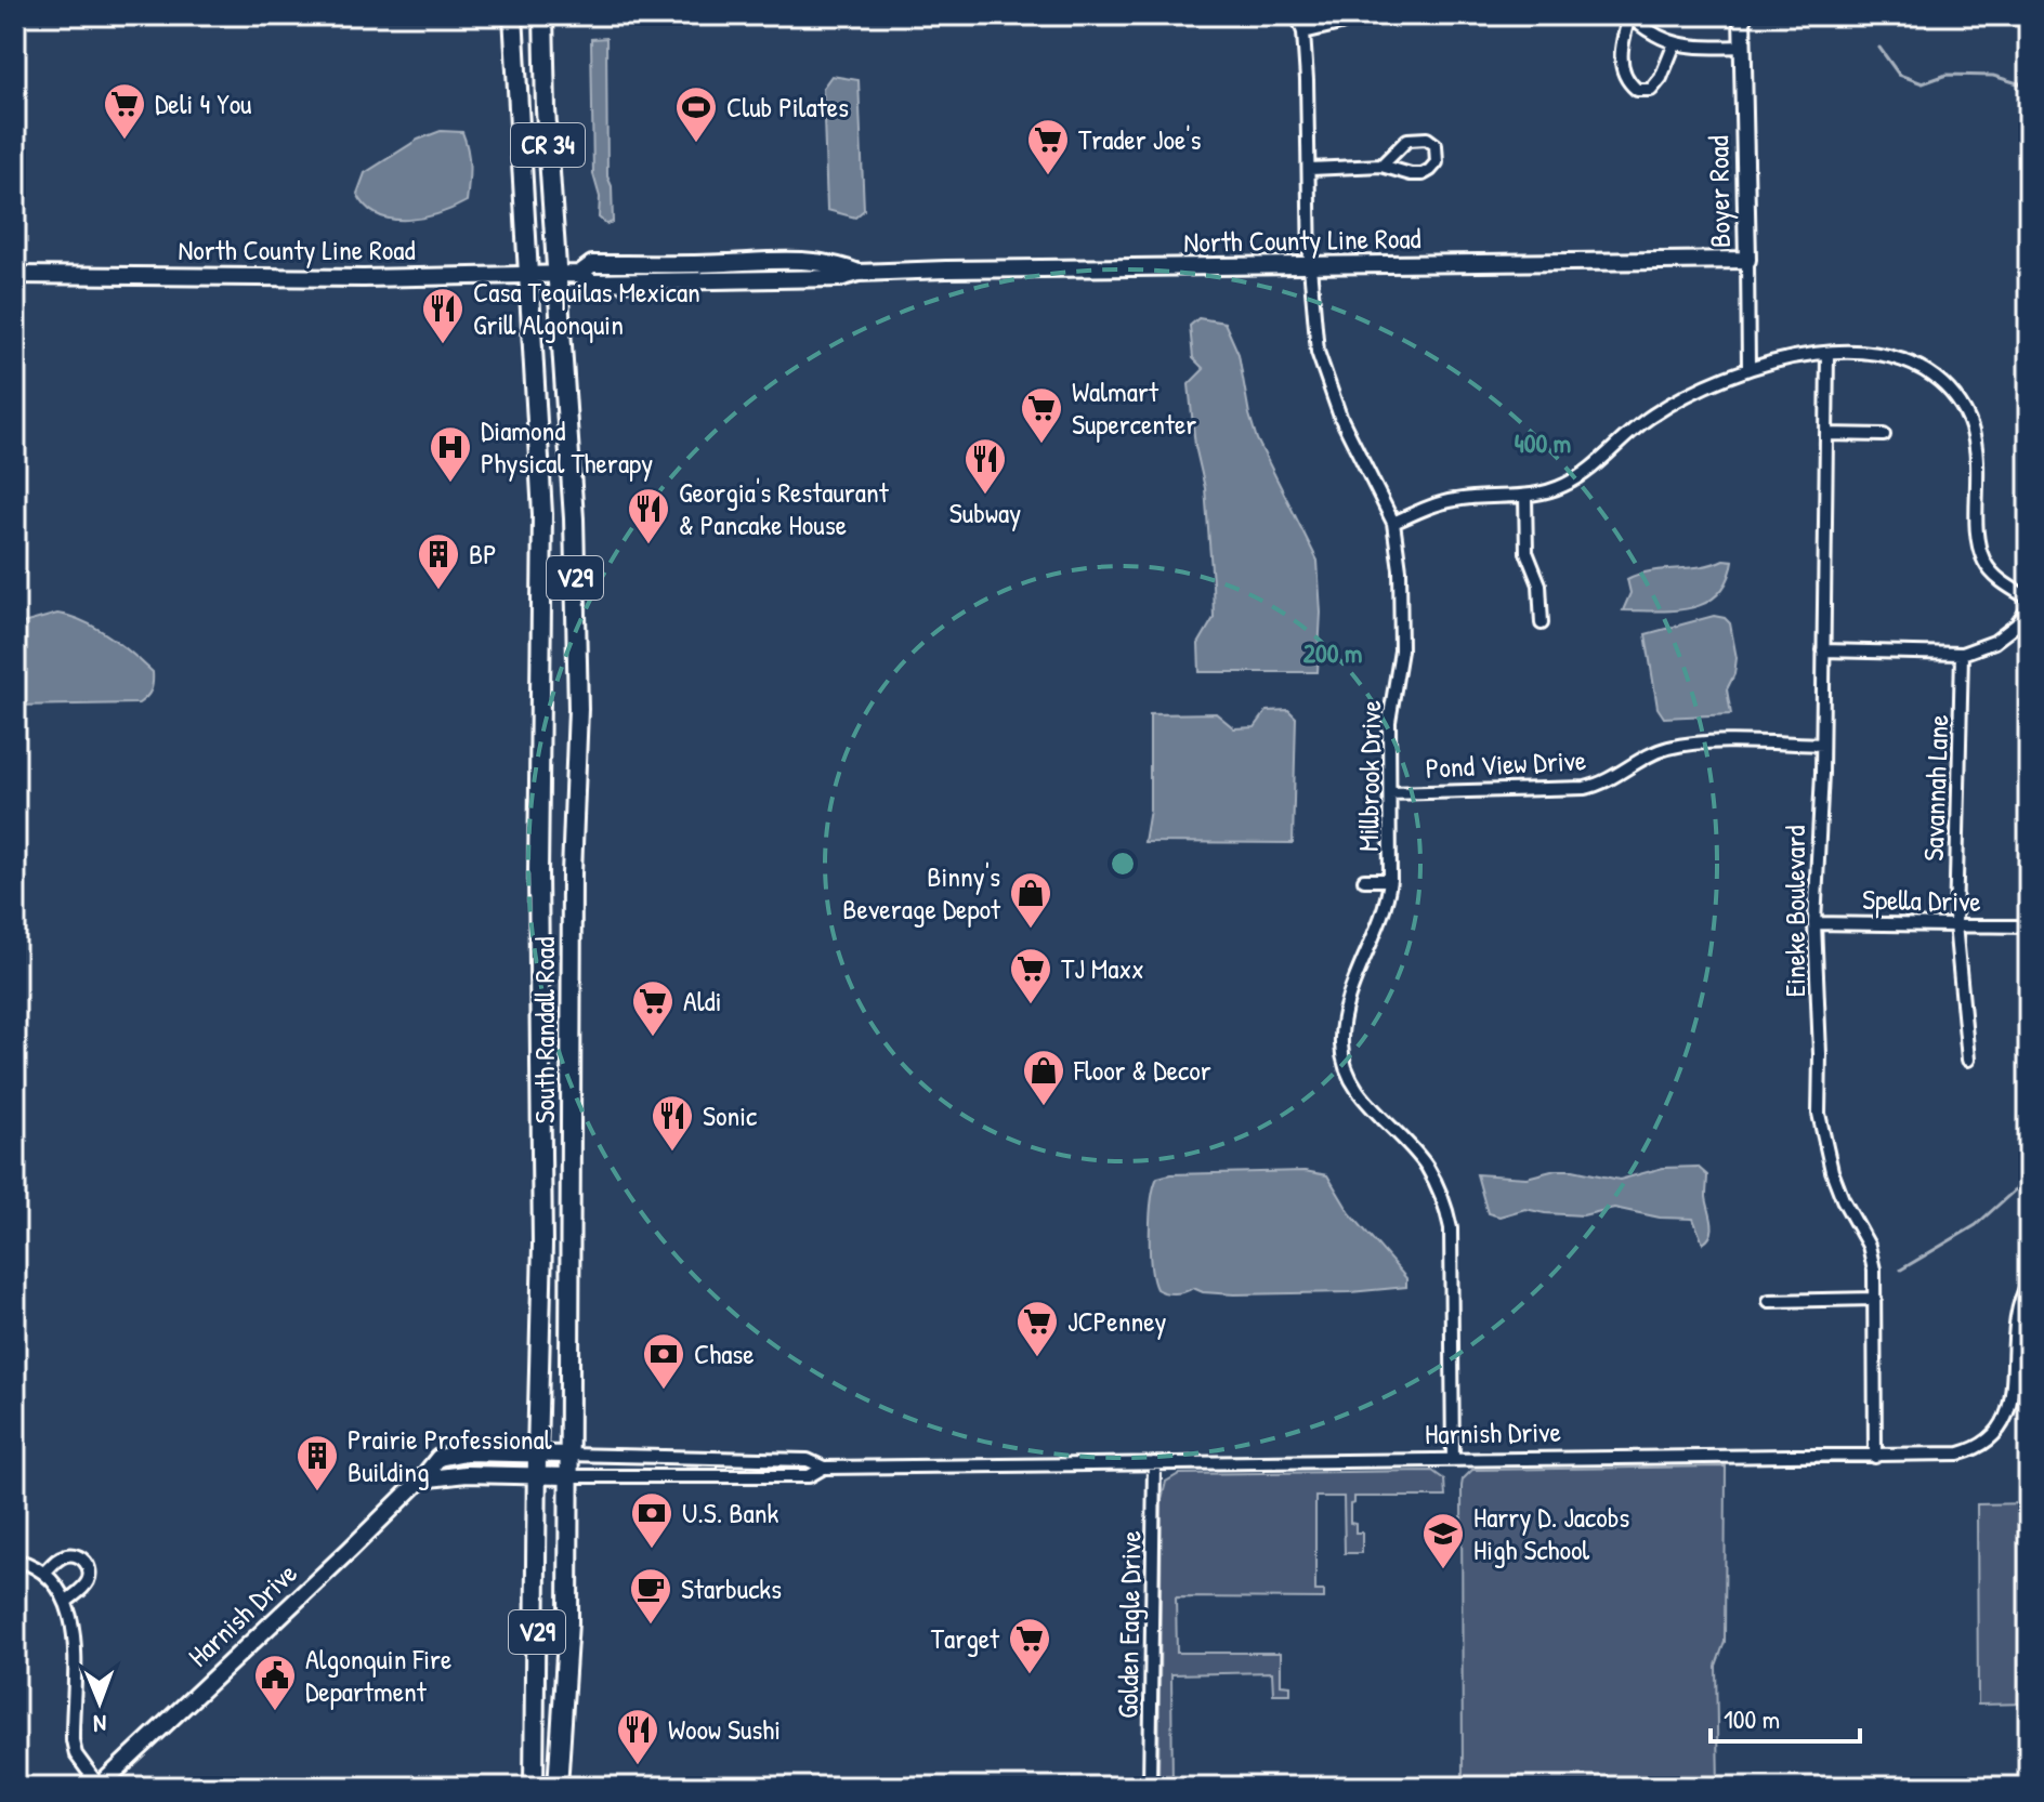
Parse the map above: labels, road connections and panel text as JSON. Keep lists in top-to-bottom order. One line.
{"streets":{"main road":["CR 34","V29","South Randall Road"],"street":["Boyer Road","North County Line Road","Pond View Drive","Millbrook Drive","Savannah Lane","Spella Drive","Eineke Boulevard","Harnish Drive","Golden Eagle Drive"]},"crossings":[["CR 34","North County Line Road"],["CR 34","South Randall Road"],["Boyer Road","North County Line Road"],["North County Line Road","Millbrook Drive"],["North County Line Road","South Randall Road"],["Pond View Drive","Millbrook Drive"],["Pond View Drive","Eineke Boulevard"],["Millbrook Drive","Harnish Drive"],["Savannah Lane","Spella Drive"],["Spella Drive","Eineke Boulevard"],["Eineke Boulevard","Harnish Drive"],["South Randall Road","Harnish Drive"],["Harnish Drive","Golden Eagle Drive"]],"places":{"supermarket":["Deli 4 You","Trader Joe's","Walmart Supercenter","TJ Maxx","Aldi","JCPenney","Target"],"sports":["Club Pilates"],"restaurant":["Casa Tequilas Mexican Grill Algonquin","Subway","Georgia's Restaurant & Pancake House","Sonic","Woow Sushi"],"hospital":["Diamond Physical Therapy"],"building":["BP","Prairie Professional Building"],"shop":["Binny's Beverage Depot","Floor & Decor"],"bank":["Chase","U.S. Bank"],"school or university":["Harry D. Jacobs High School"],"cafe":["Starbucks"],"public building":["Algonquin Fire Department"]},"scale_bar":"100 m","north":"bottom","rings":["400 m","200 m"]}
